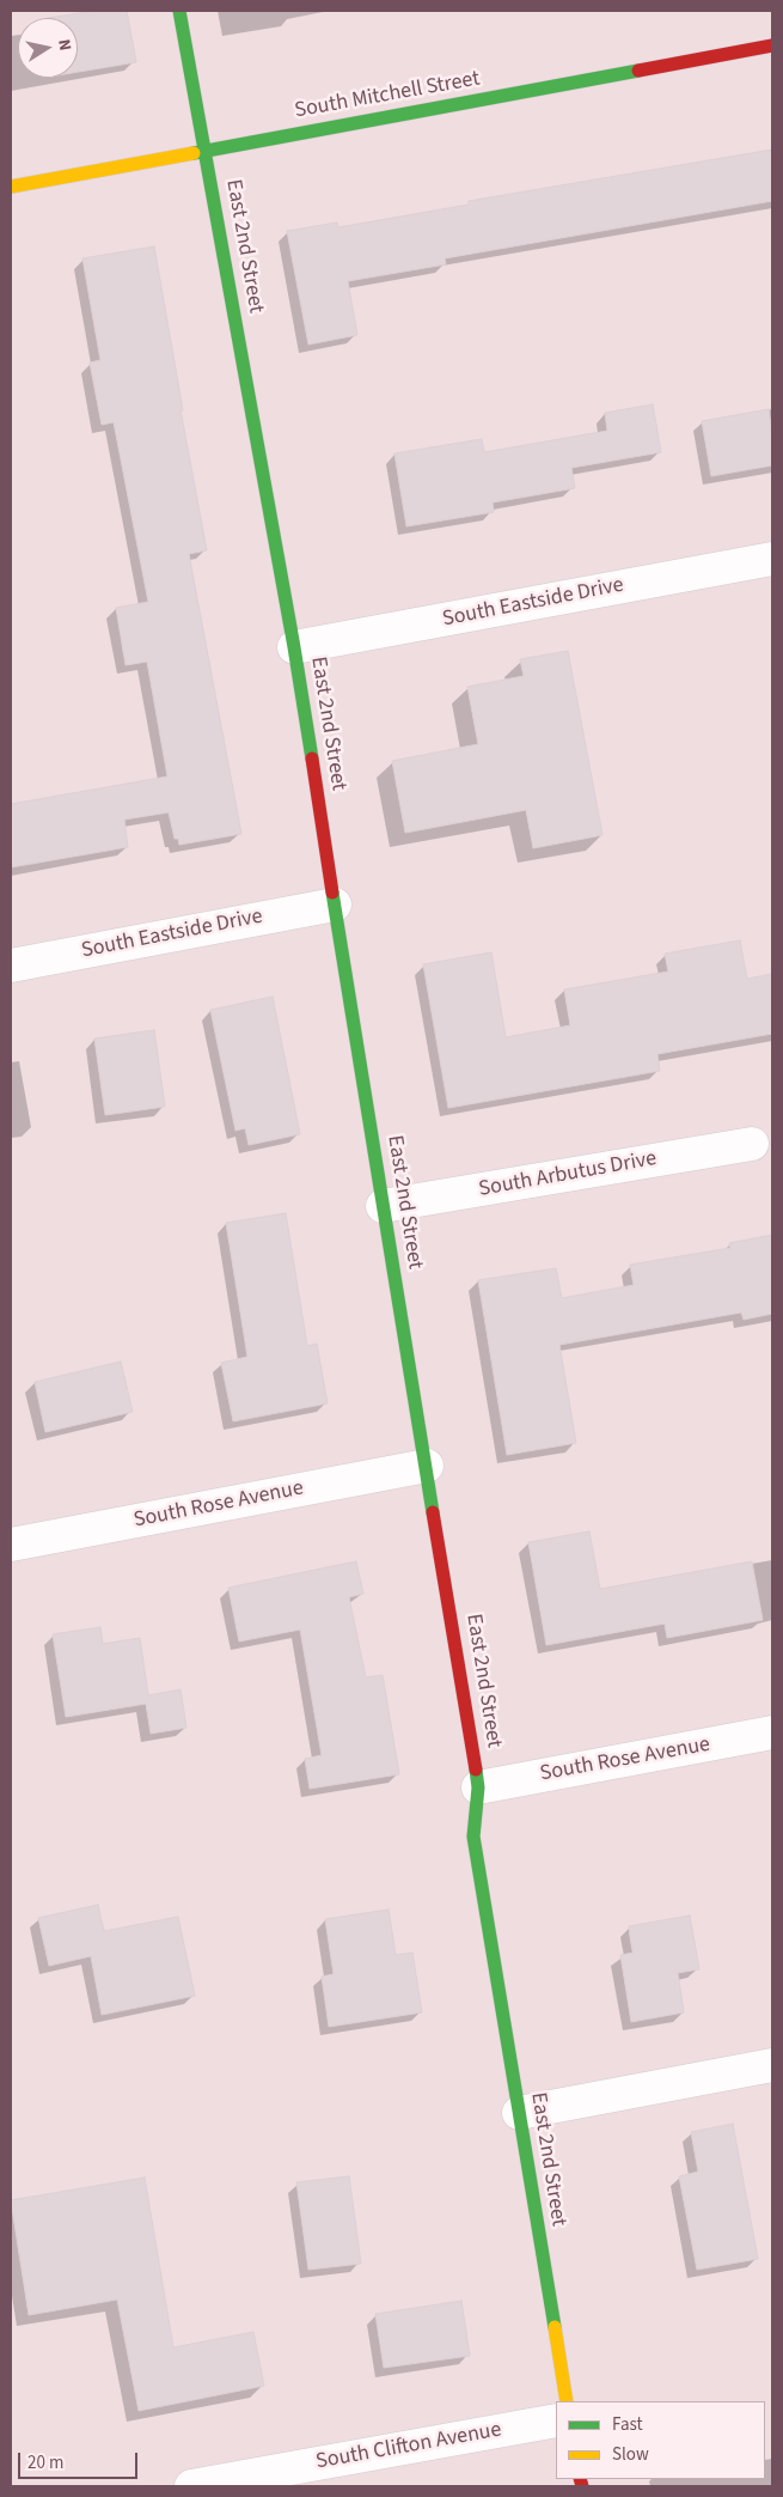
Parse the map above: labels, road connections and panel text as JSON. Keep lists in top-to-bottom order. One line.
{"streets":{"street":["South Mitchell Street","East 2nd Street","South Eastside Drive","South Arbutus Drive","South Rose Avenue","South Clifton Avenue"]},"crossings":[["South Mitchell Street","East 2nd Street"],["East 2nd Street","South Eastside Drive"],["East 2nd Street","South Arbutus Drive"],["East 2nd Street","South Rose Avenue"]],"legend":["Fast","Slow"],"scale_bar":"20 m","north":"right"}
